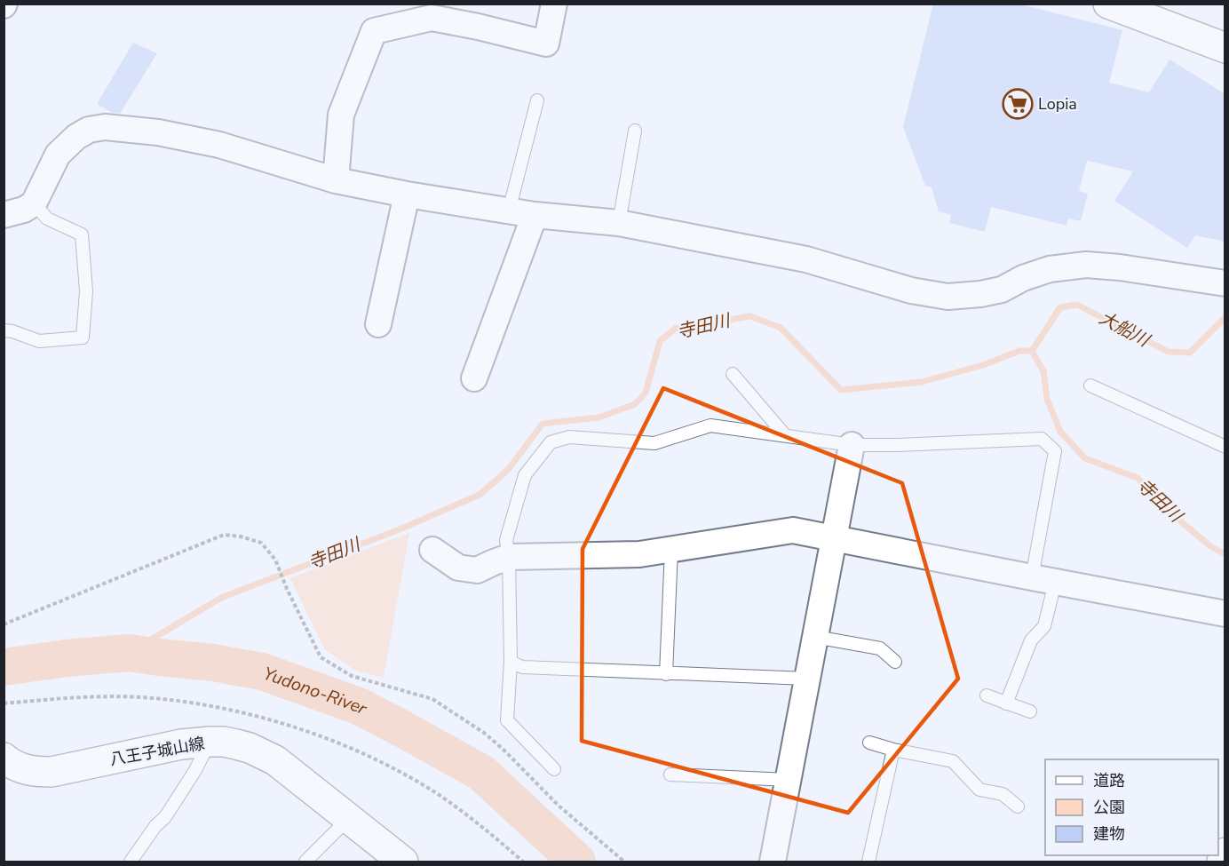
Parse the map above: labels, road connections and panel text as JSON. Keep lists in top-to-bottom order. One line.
{"streets":{"main road":["八王子城山線"]},"water":["寺田川","大船川","Yudono-River"],"places":{"supermarket":["Lopia"]},"legend":["道路","公園","建物"]}
